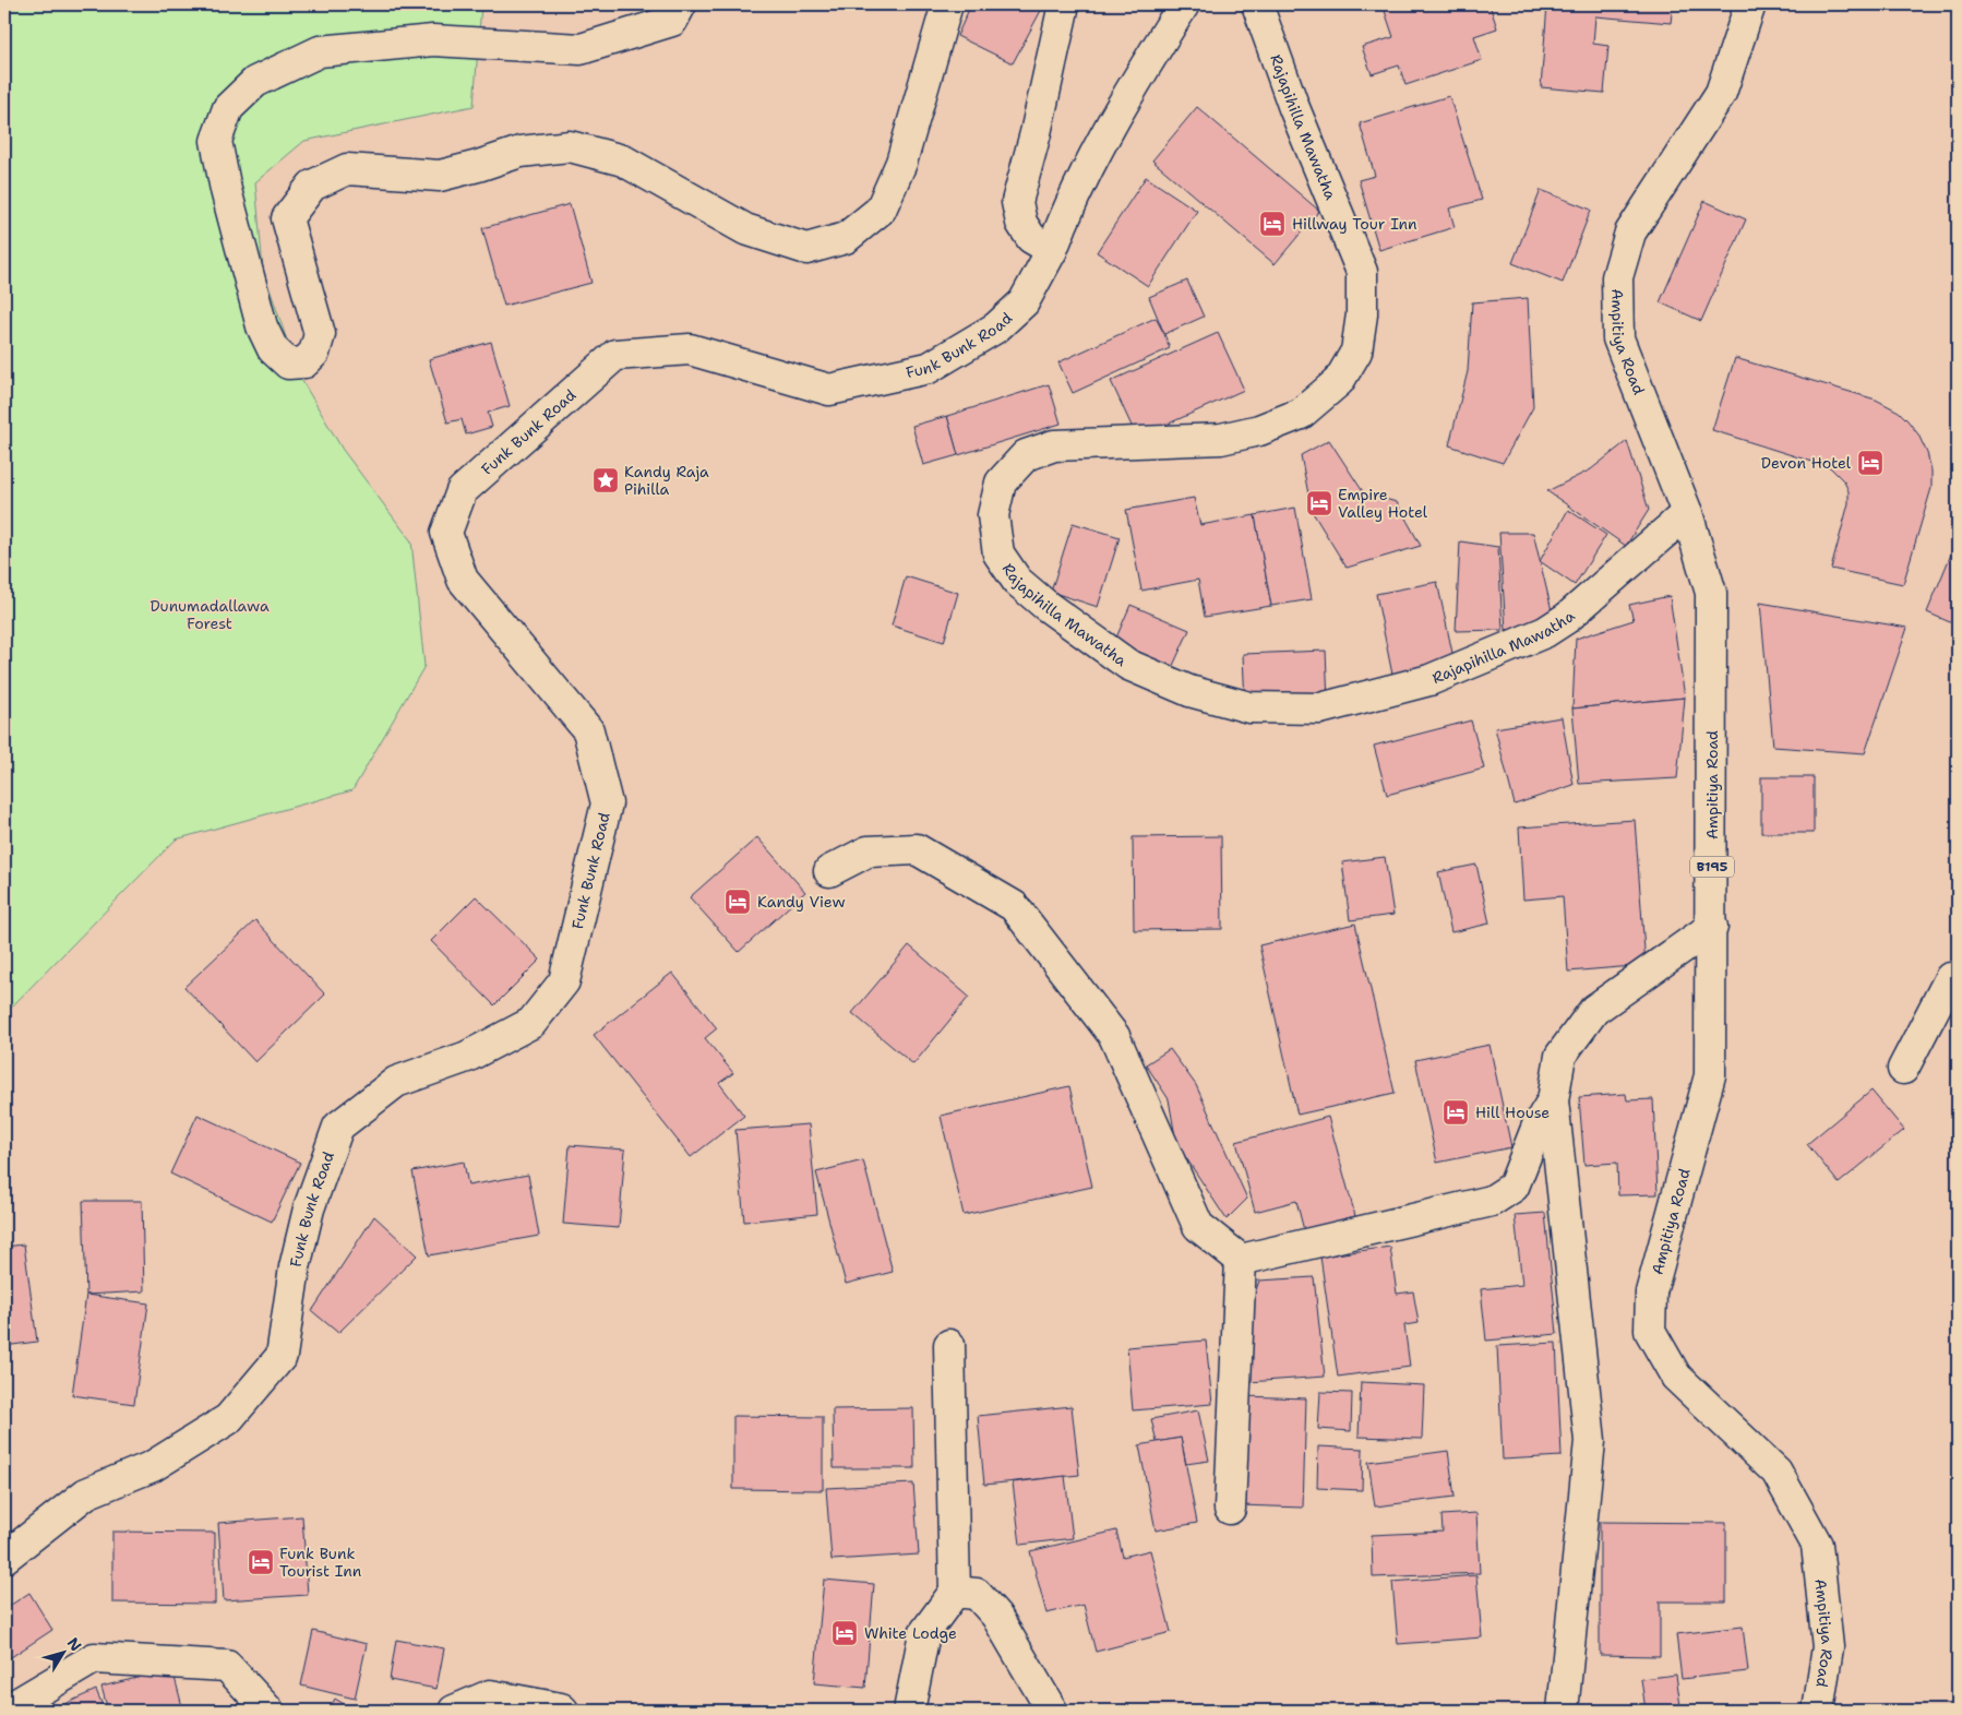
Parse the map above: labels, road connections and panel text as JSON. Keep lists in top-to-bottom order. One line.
{"streets":{"main road":["Rajapihilla Mawatha","Ampitiya Road","Funk Bunk Road","B195"]},"crossings":[["Rajapihilla Mawatha","Ampitiya Road"]],"parks":["Dunumadallawa Forest"],"places":{"hotel":["Hillway Tour Inn","Devon Hotel","Empire Valley Hotel","Kandy View","Hill House","Funk Bunk Tourist Inn","White Lodge"],"place":["Kandy Raja Pihilla"]},"north":"top right"}
